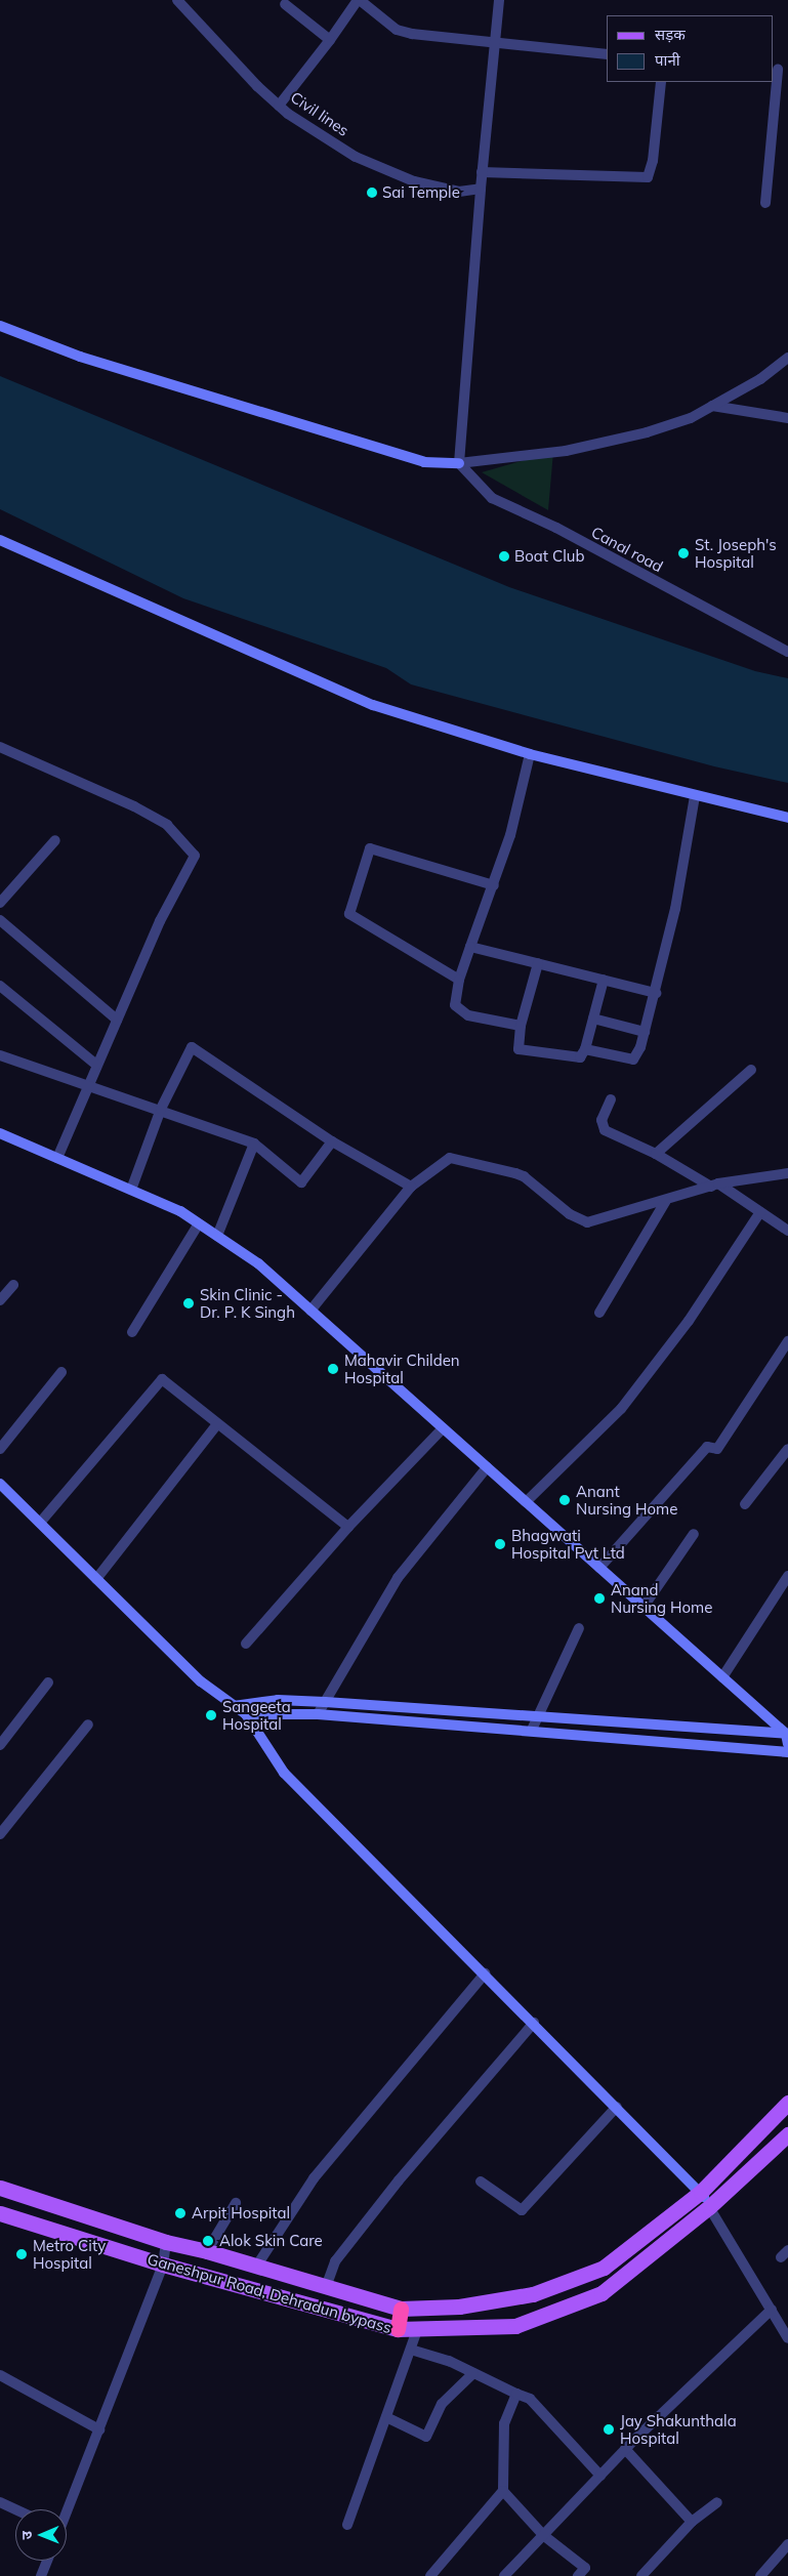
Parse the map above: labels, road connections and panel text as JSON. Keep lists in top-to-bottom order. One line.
{"streets":{"main road":["Ganeshpur Road, Dehradun bypass"],"street":["Civil lines","Canal road"]},"places":["Sai Temple","St. Joseph's Hospital","Boat Club","Skin Clinic - Dr. P. K Singh","Mahavir Childen Hospital","Anant Nursing Home","Bhagwati Hospital Pvt Ltd","Anand Nursing Home","Sangeeta Hospital","Arpit Hospital","Alok Skin Care","Metro City Hospital","Jay Shakunthala Hospital"],"legend":["सड़क","पानी"],"north":"left"}
